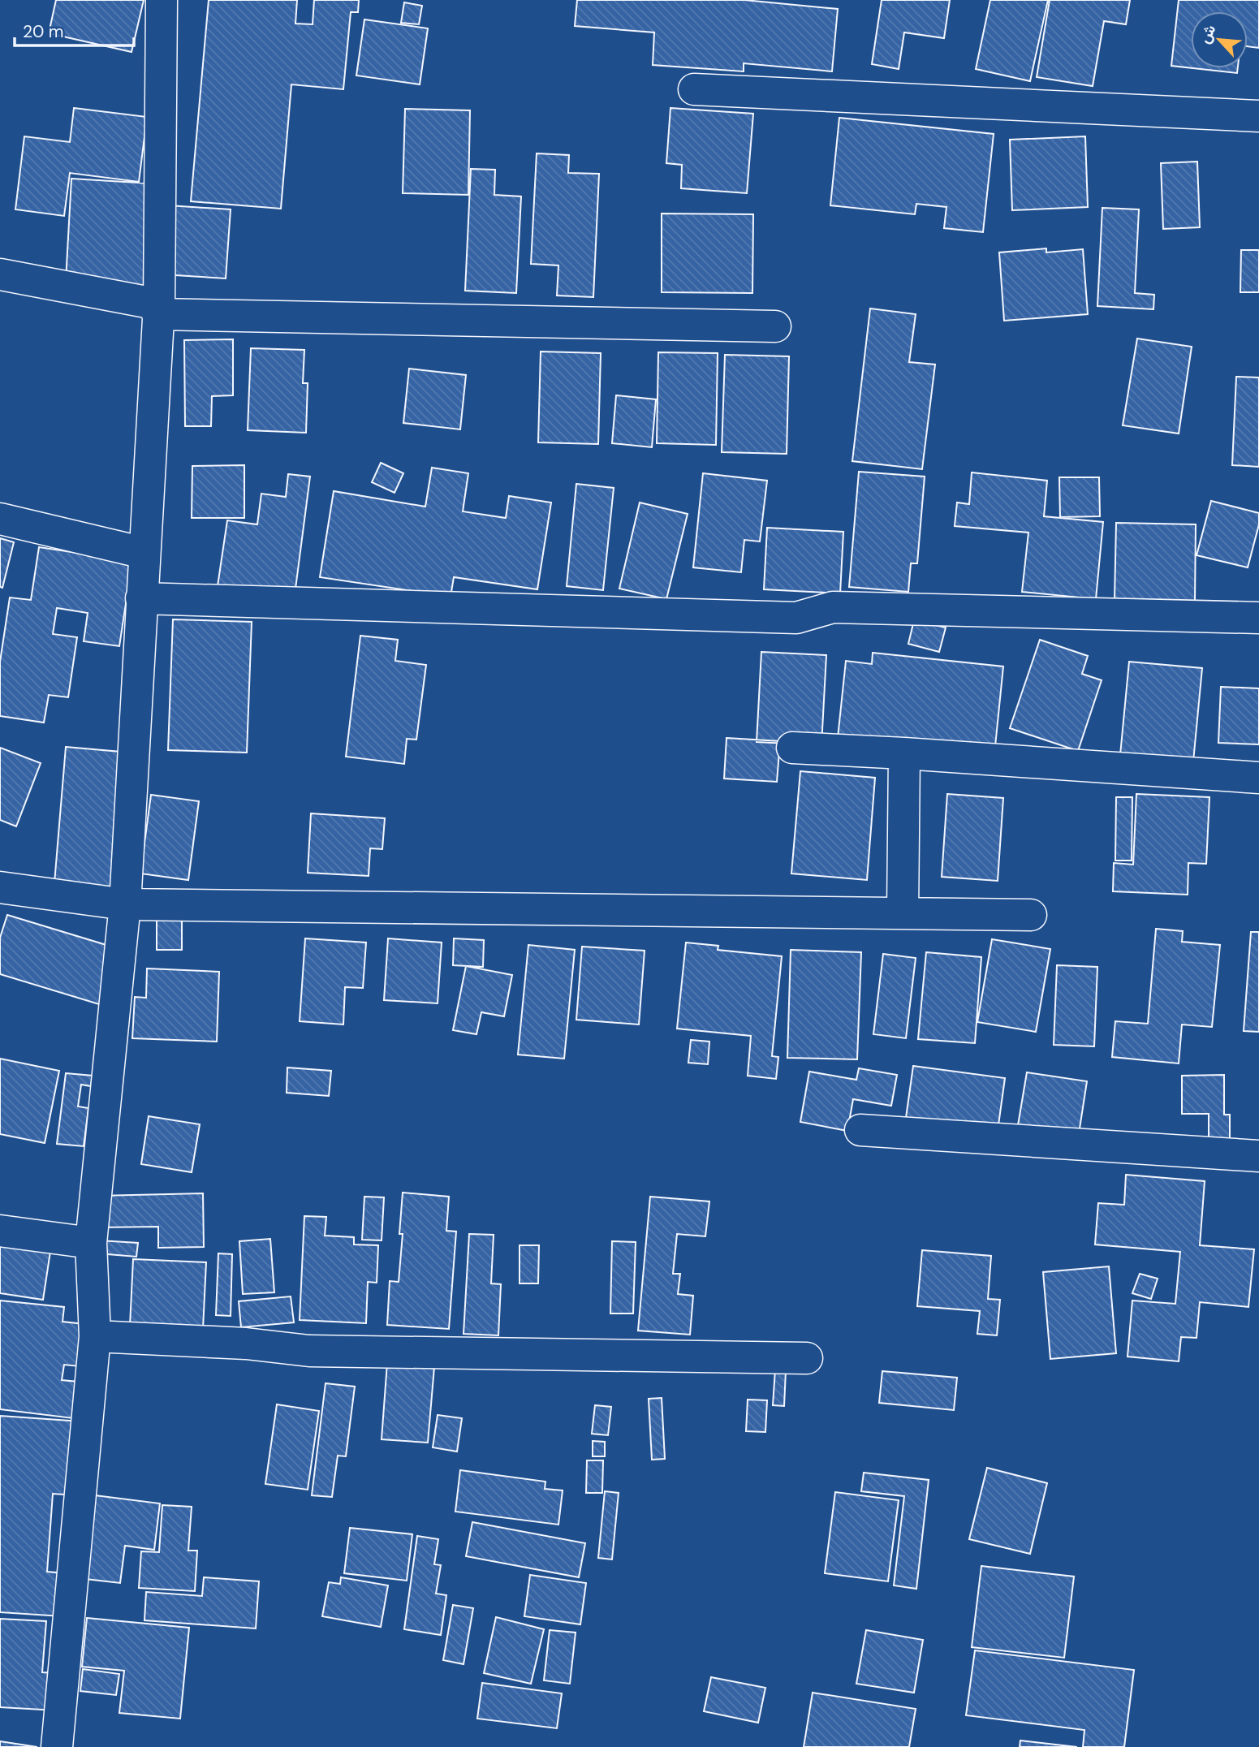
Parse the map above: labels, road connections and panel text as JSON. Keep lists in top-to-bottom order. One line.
{"scale_bar":"20 m","north":"top left"}
